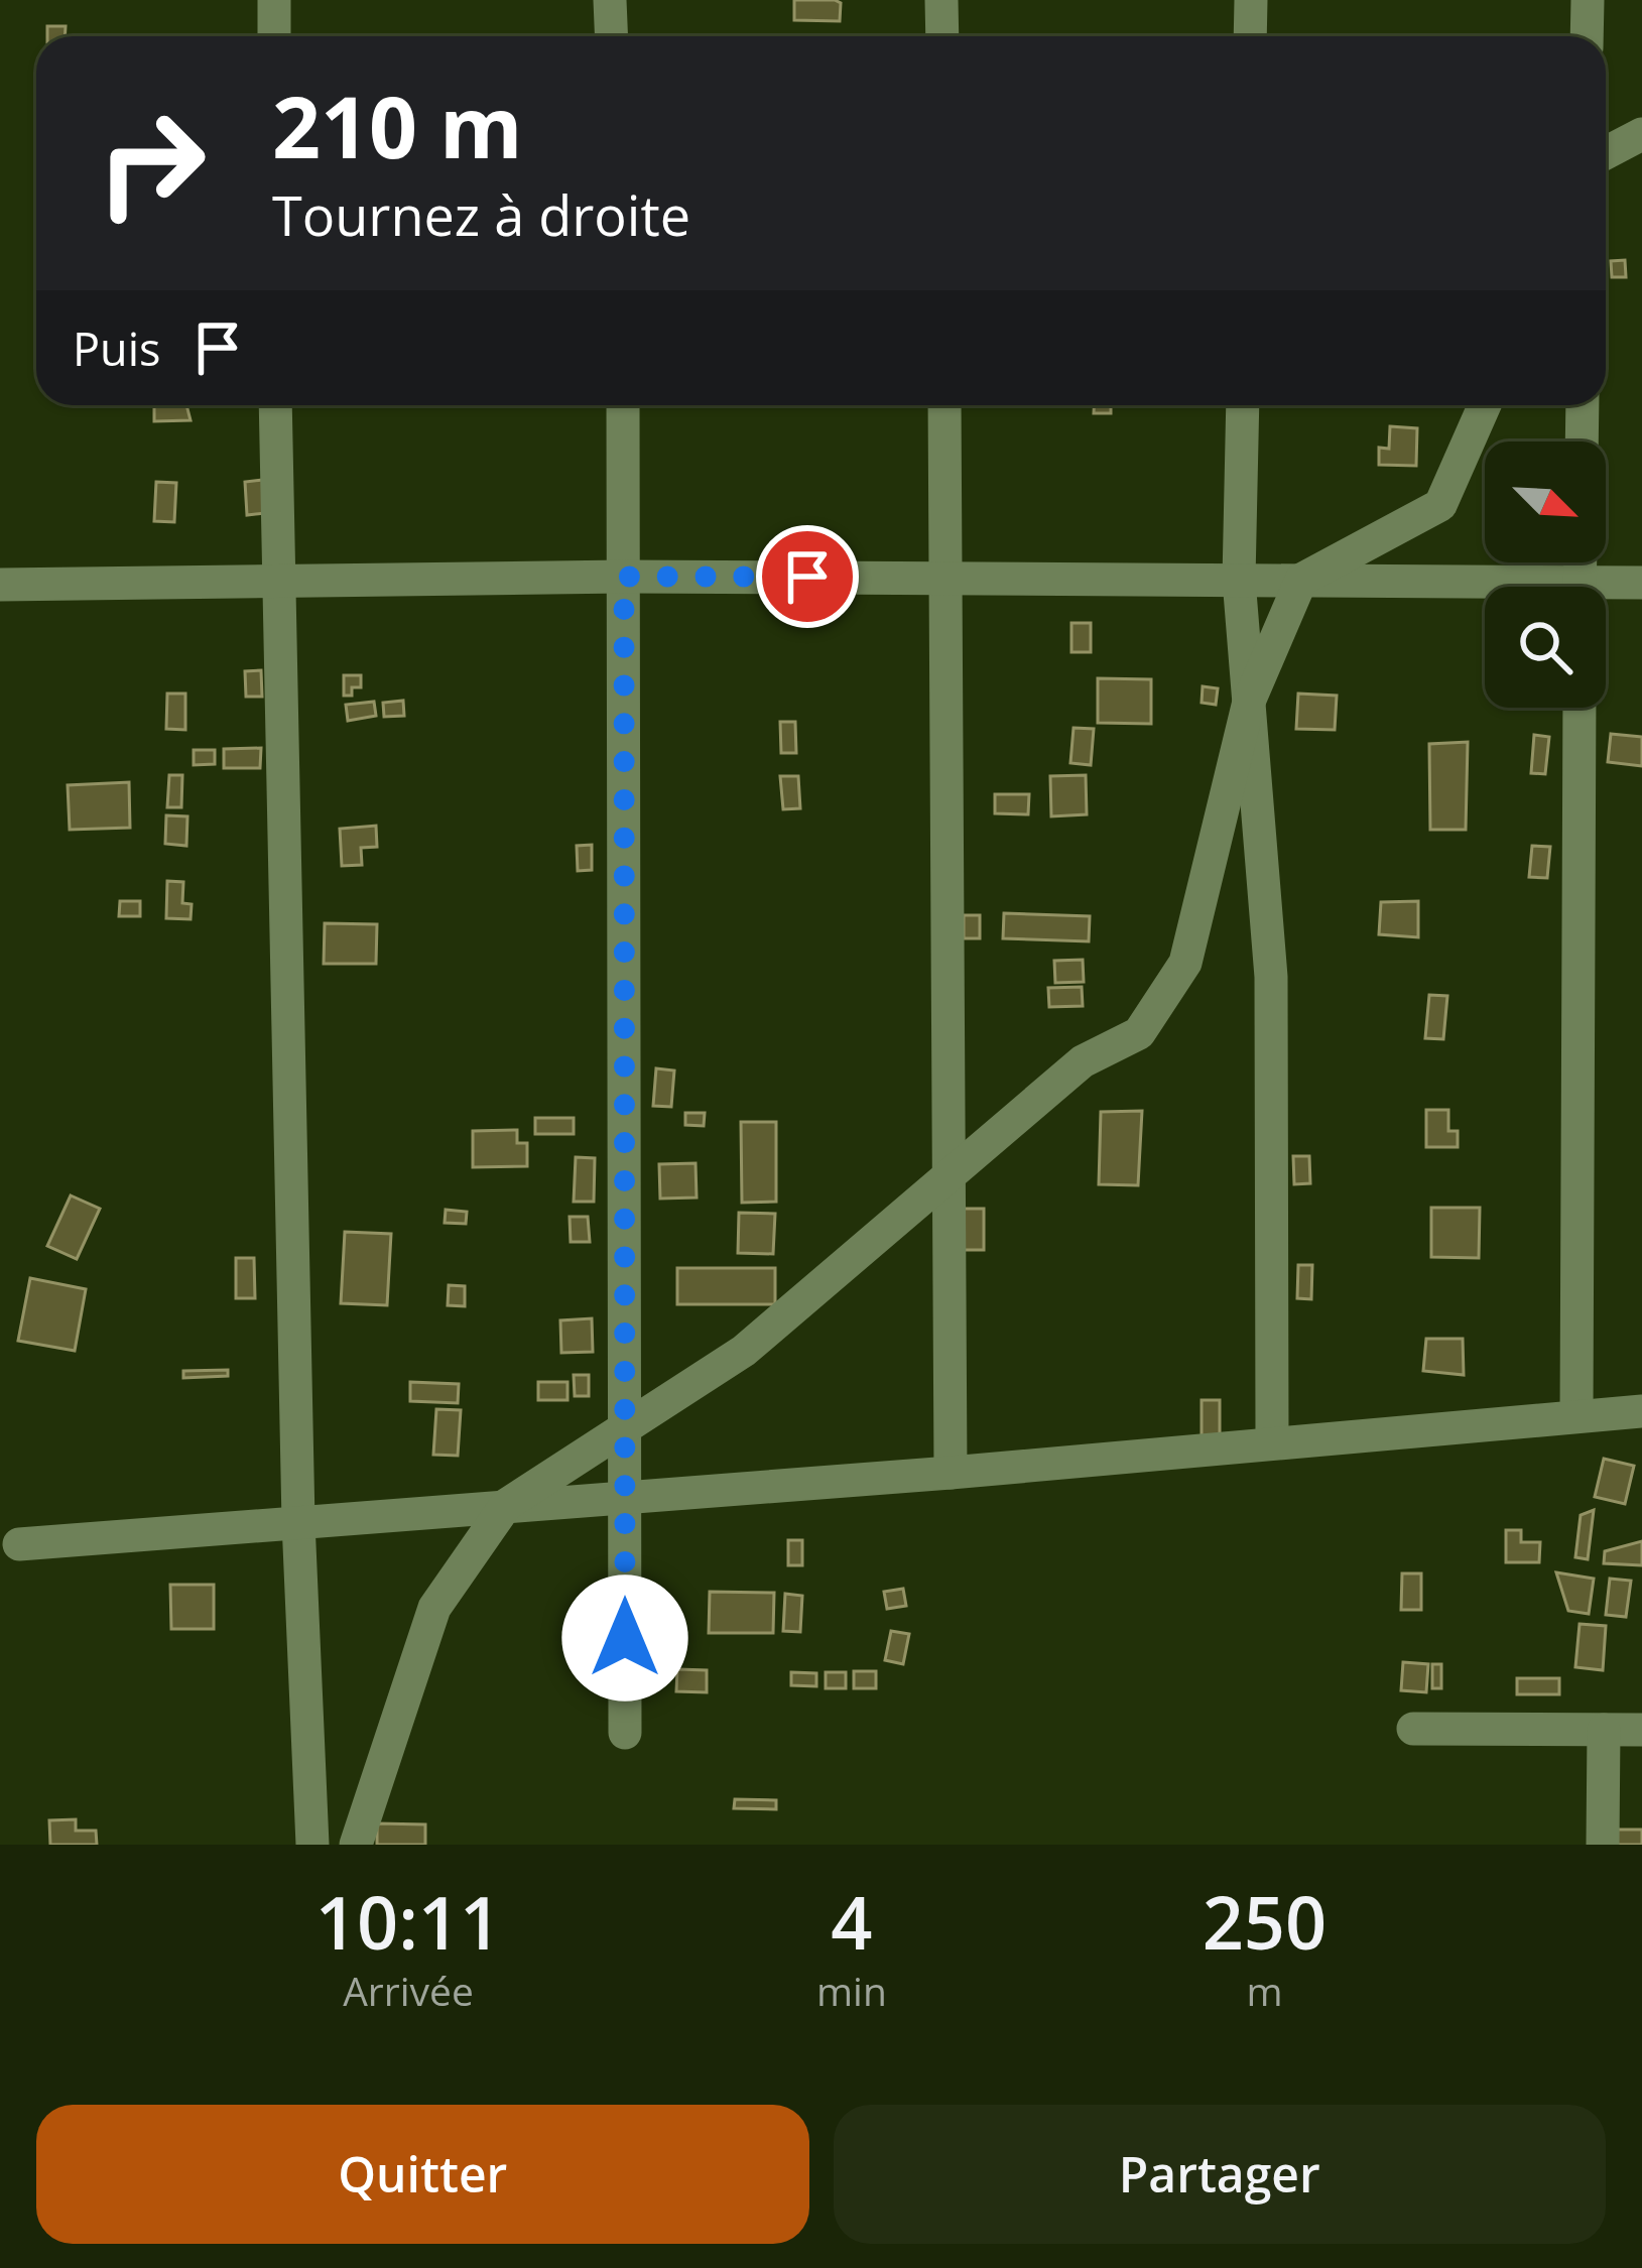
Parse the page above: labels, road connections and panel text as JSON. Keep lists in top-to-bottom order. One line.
{"north":"bottom right","page":{"turn":["210 m","Tournez à droite"],"then":"Puis","eta":["10:11","Arrivée","4","min","250","m"],"buttons":["Quitter","Partager"]}}
